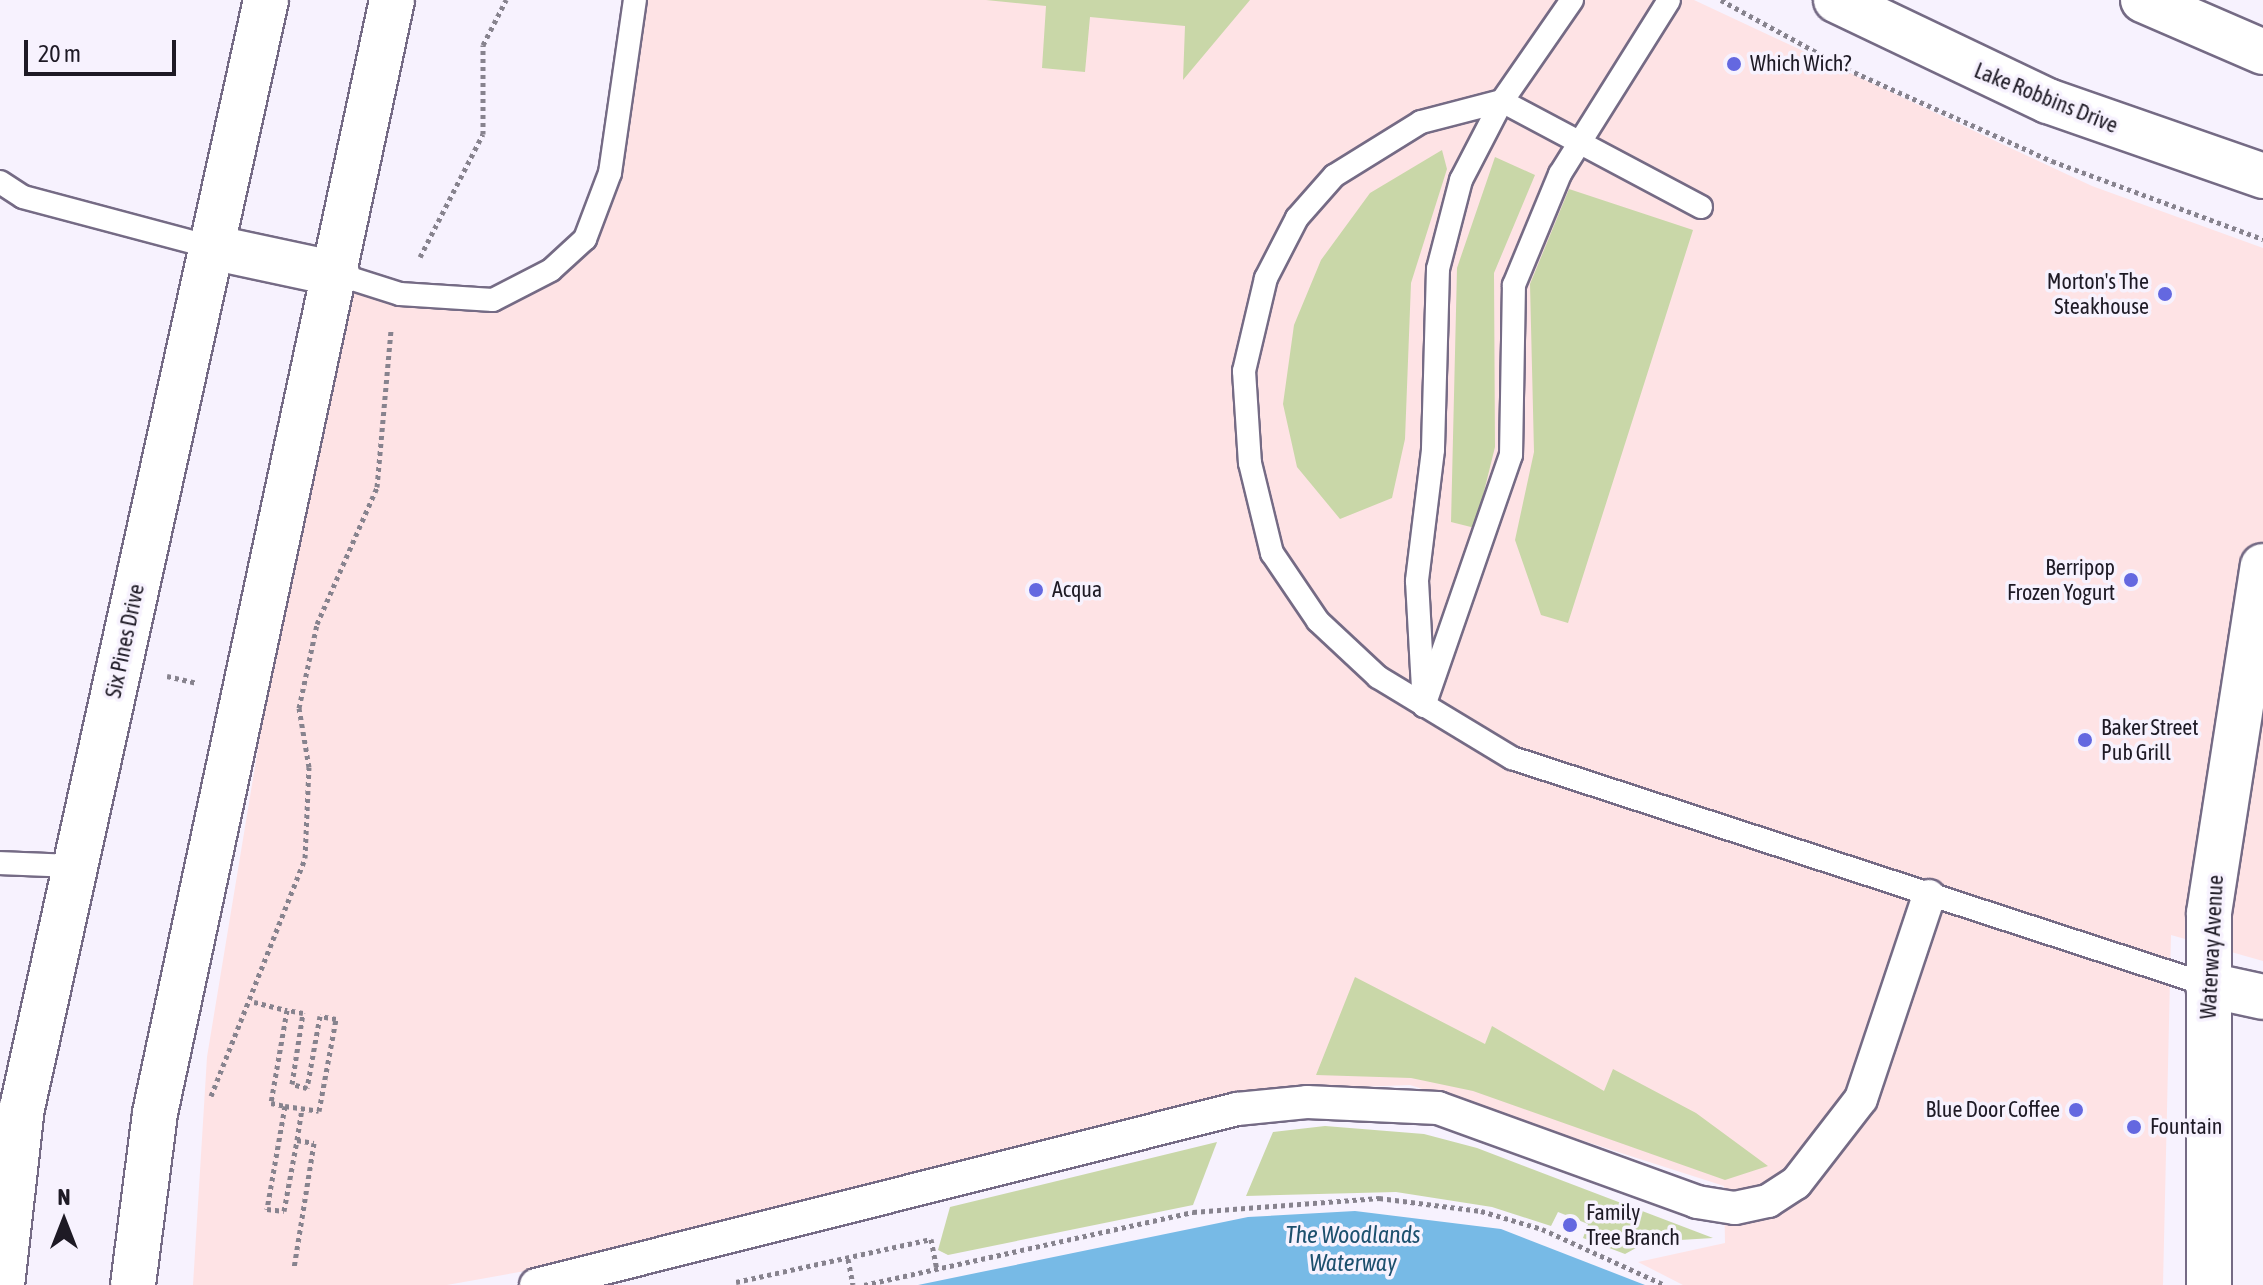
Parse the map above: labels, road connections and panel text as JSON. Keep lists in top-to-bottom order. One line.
{"streets":{"street":["Lake Robbins Drive","Six Pines Drive","Waterway Avenue"]},"water":["The Woodlands Waterway"],"places":["Which Wich?","Morton's The Steakhouse","Berripop Frozen Yogurt","Acqua","Baker Street Pub Grill","Blue Door Coffee","Fountain","Family Tree Branch"],"scale_bar":"20 m","north":"top"}
